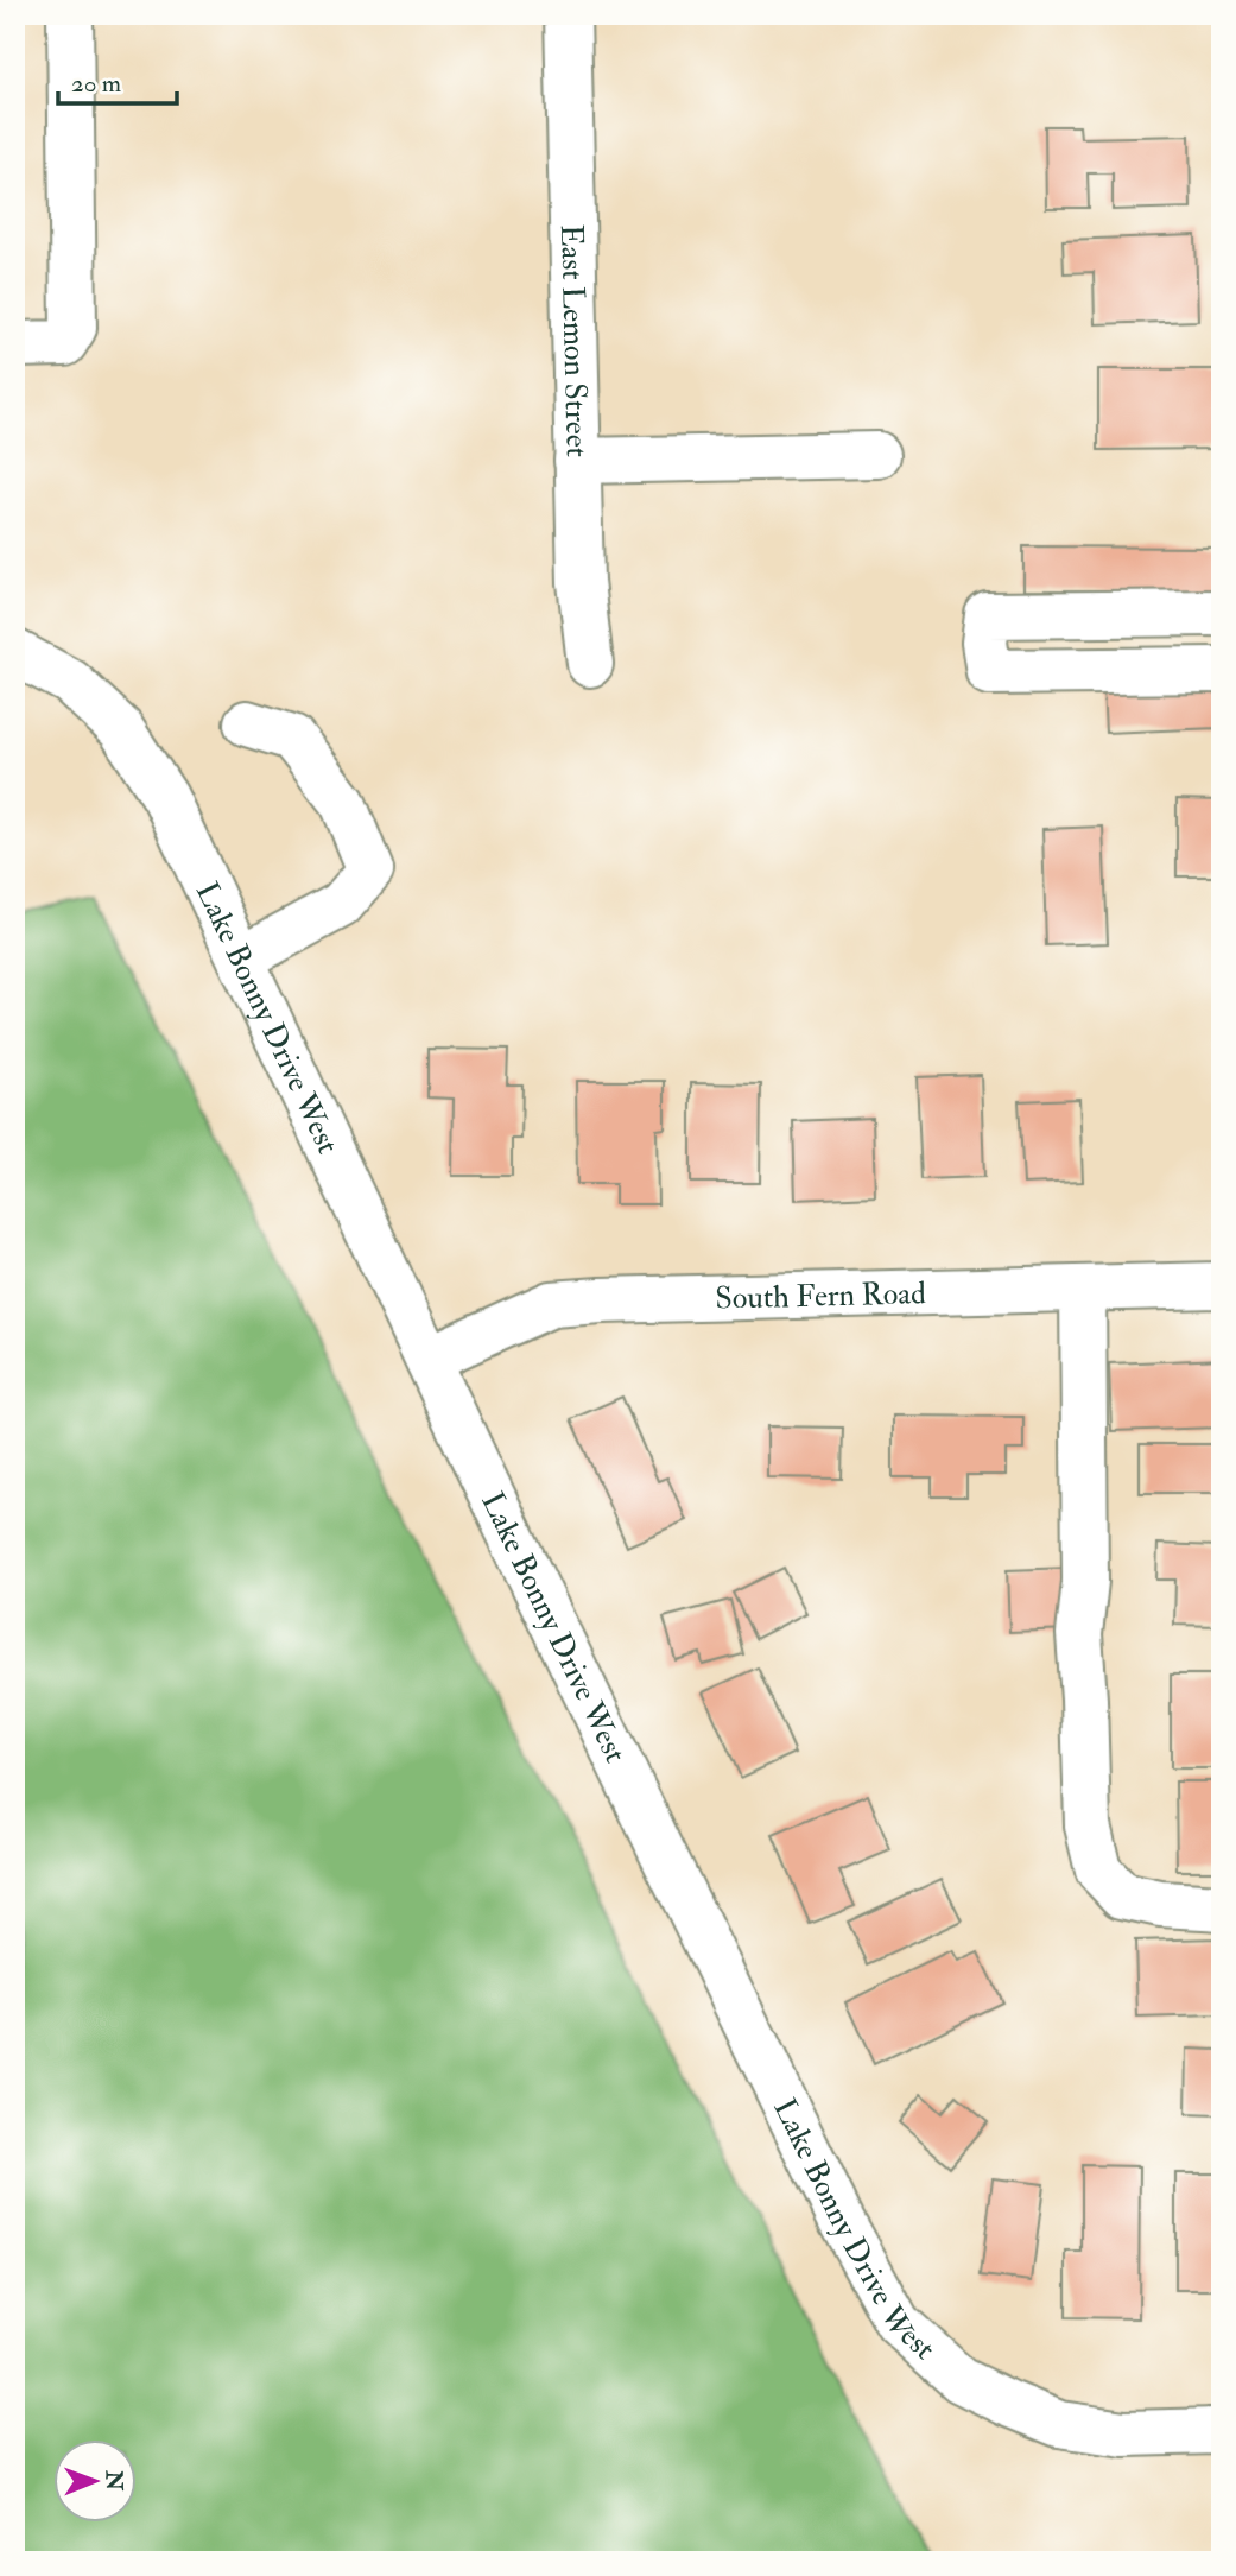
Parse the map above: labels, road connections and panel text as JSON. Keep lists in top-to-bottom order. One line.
{"streets":{"street":["East Lemon Street","Lake Bonny Drive West","South Fern Road"]},"crossings":[["Lake Bonny Drive West","South Fern Road"]],"scale_bar":"20 m","north":"right"}
